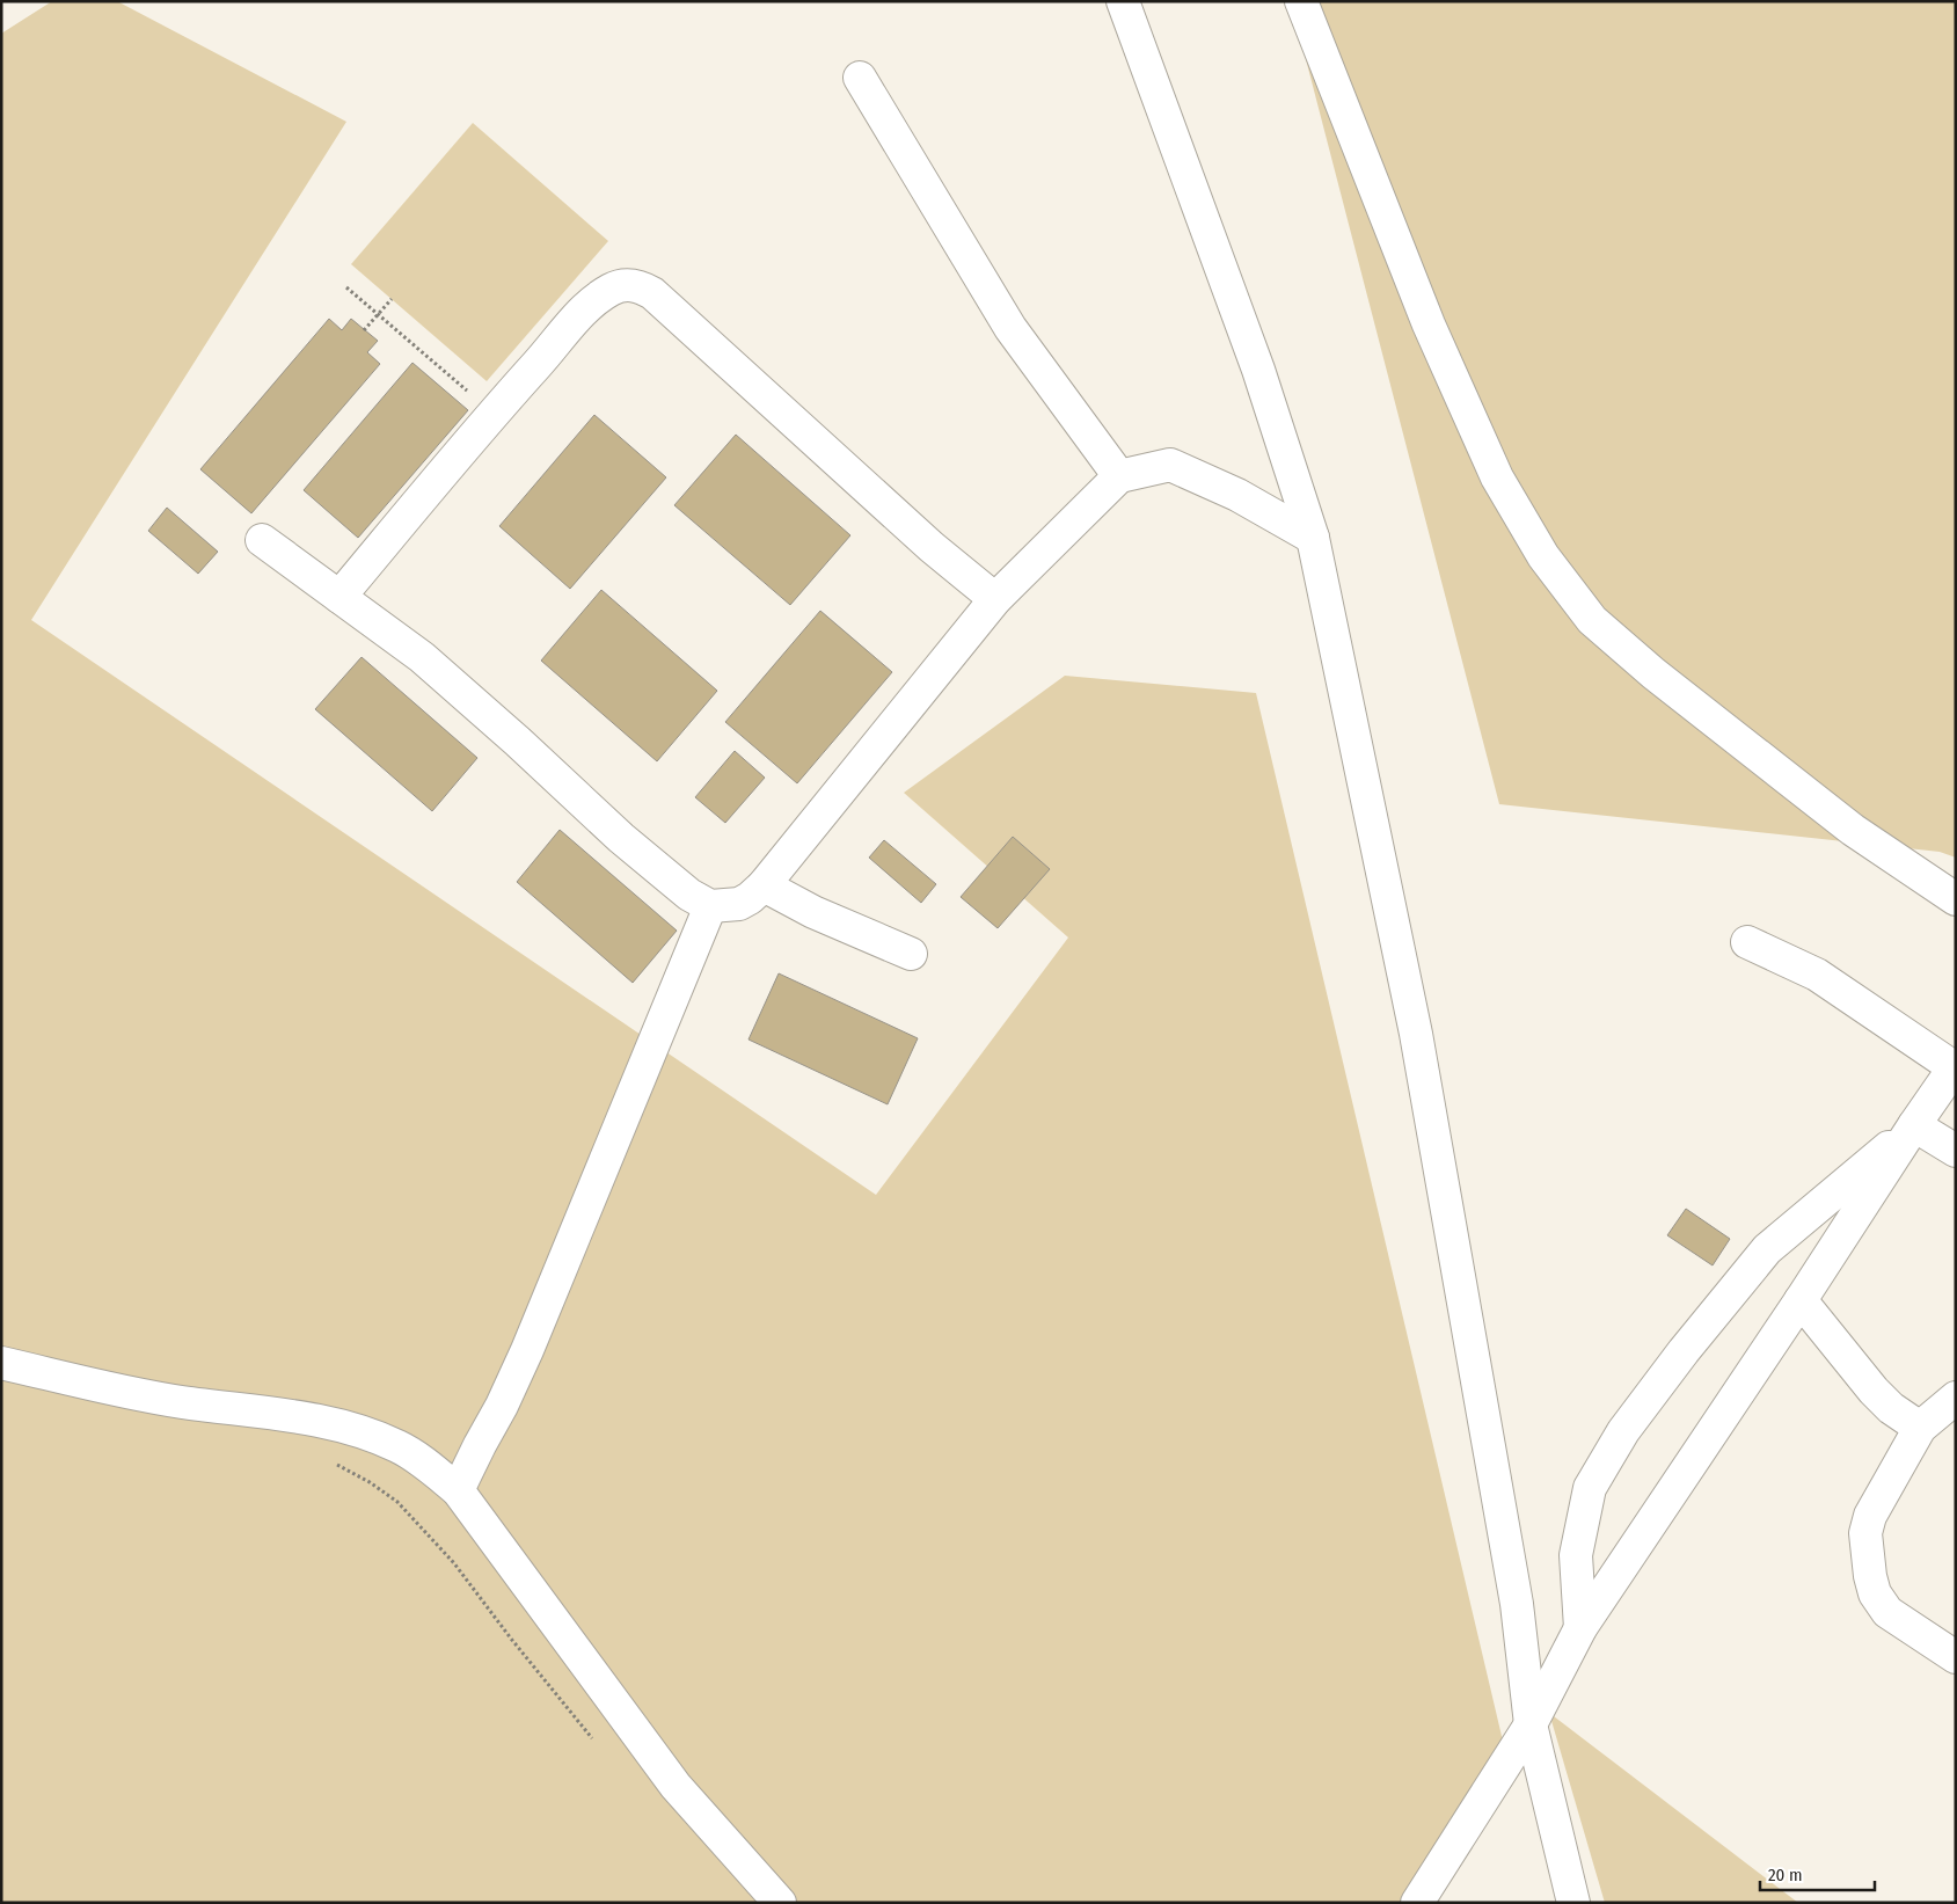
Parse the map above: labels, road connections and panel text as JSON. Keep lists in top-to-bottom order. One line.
{"scale_bar":"20 m"}
